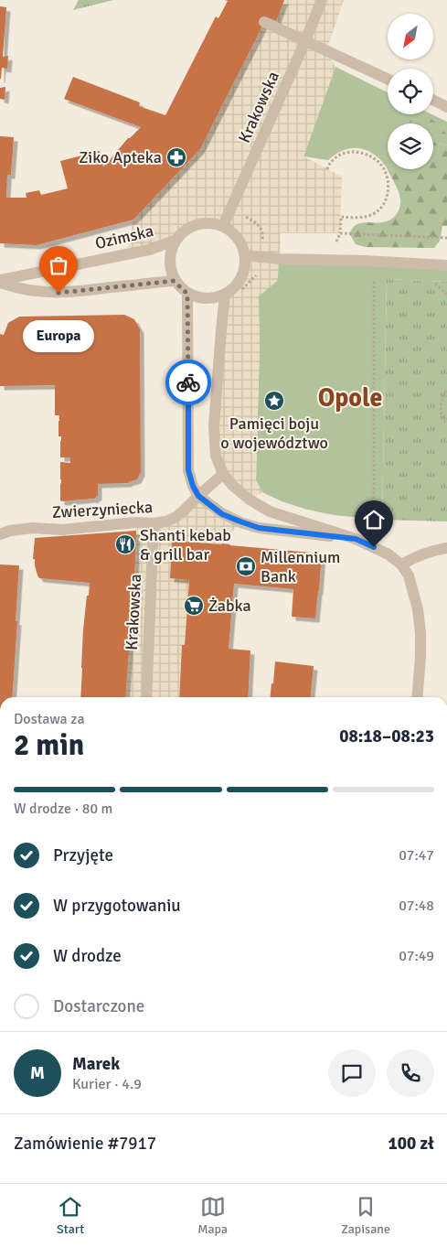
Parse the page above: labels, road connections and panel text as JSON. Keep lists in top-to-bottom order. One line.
{"streets":{"street":["Krakowska","Ozimska","Zwierzyniecka"]},"crossings":[["Krakowska","Ozimska"],["Krakowska","Zwierzyniecka"]],"districts":["Opole"],"places":{"pharmacy":["Ziko Apteka"],"other":["Europa"],"place":["Pamięci boju o województwo"],"restaurant":["Shanti kebab & grill bar"],"bank":["Millennium Bank"],"supermarket":["Żabka"]},"north":"bottom left","page":{"bubble":"Europa","heading":["2 min","Dostawa za","08:18–08:23"],"panel":["Marek","Kurier · 4.9","Zamówienie #7917","100 zł"],"bar":"W drodze · 80 m","list":[["Przyjęte","07:47"],["W przygotowaniu","07:48"],["W drodze","07:49"],"Dostarczone"],"round":"M","tabs":["Start","Mapa","Zapisane"]}}
